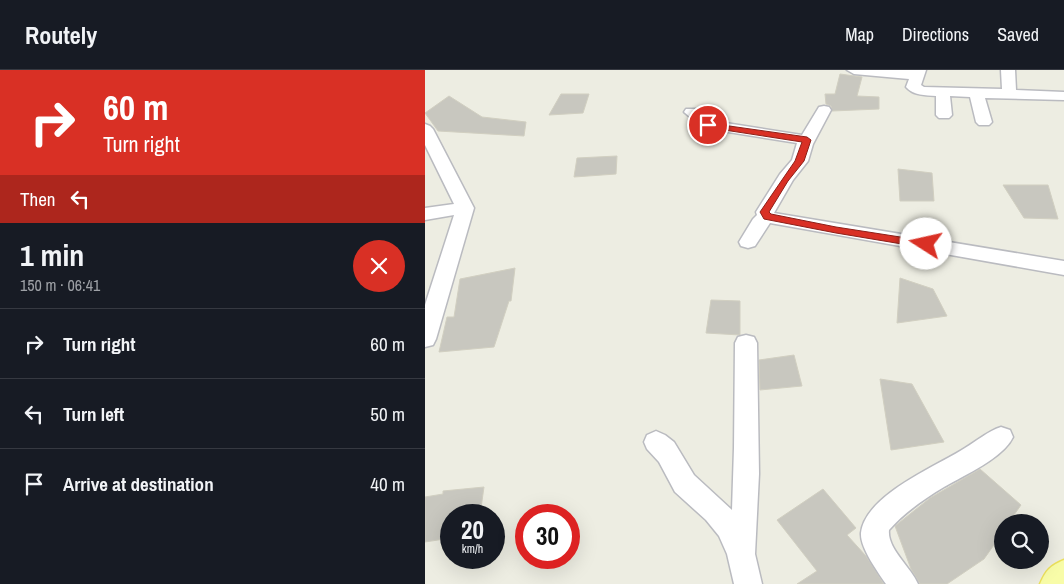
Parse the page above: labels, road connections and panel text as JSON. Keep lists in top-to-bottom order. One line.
{"page":{"header":"Routely","nav":["Map","Directions","Saved"],"turn":["60 m","Turn right"],"then":"Then","heading":["1 min","150 m · 06:41"],"list":[{"name":"Turn right","value":"60 m"},{"name":"Turn left","value":"50 m"},{"name":"Arrive at destination","value":"40 m"}],"speed":"20 km/h","limit":"30"}}
